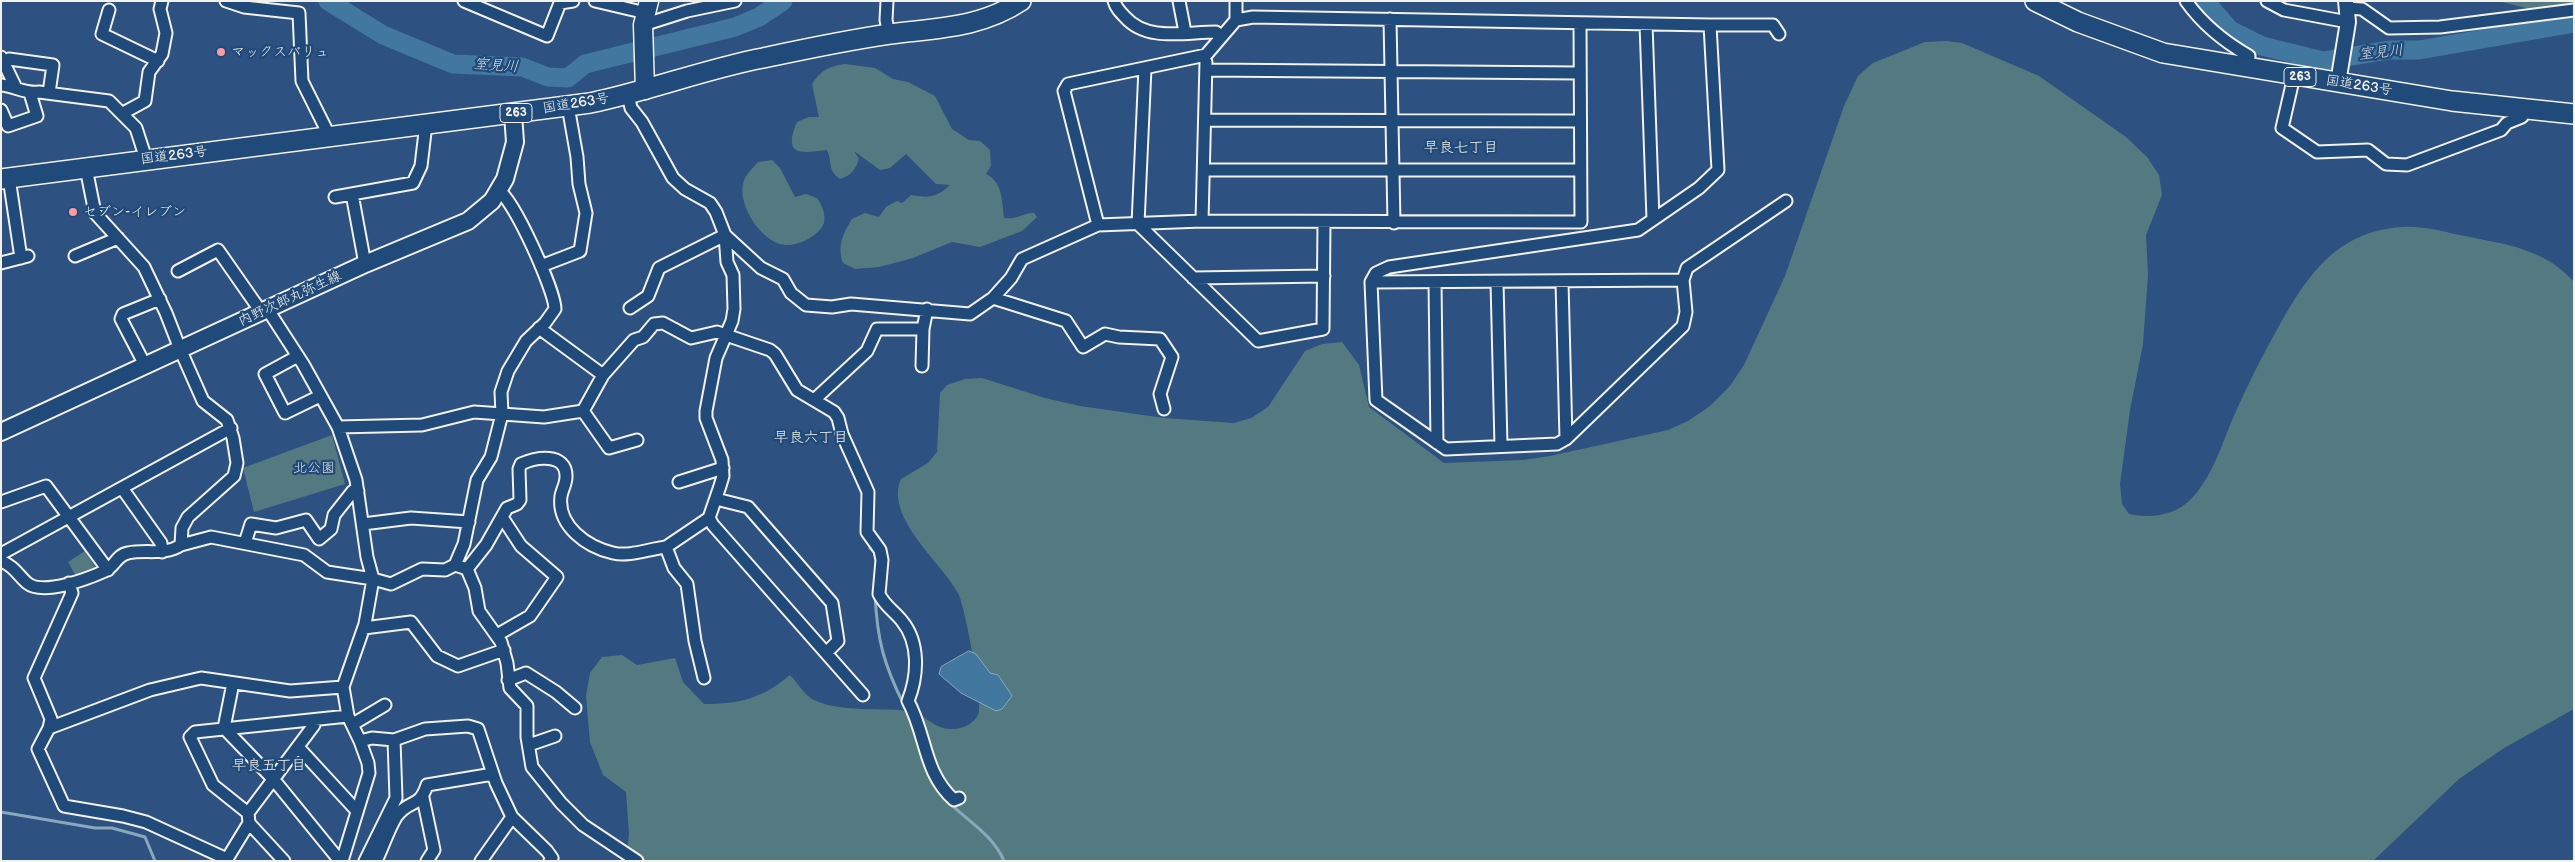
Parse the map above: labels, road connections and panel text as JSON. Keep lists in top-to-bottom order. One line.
{"streets":{"highway":["263","国道263号"],"main road":["内野次郎丸弥生線"]},"crossings":[["国道263号","内野次郎丸弥生線"]],"districts":["早良七丁目","早良六丁目","早良五丁目"],"water":["室見川"],"parks":["北公園"],"places":["マックスバリュ","セブン-イレブン"]}
